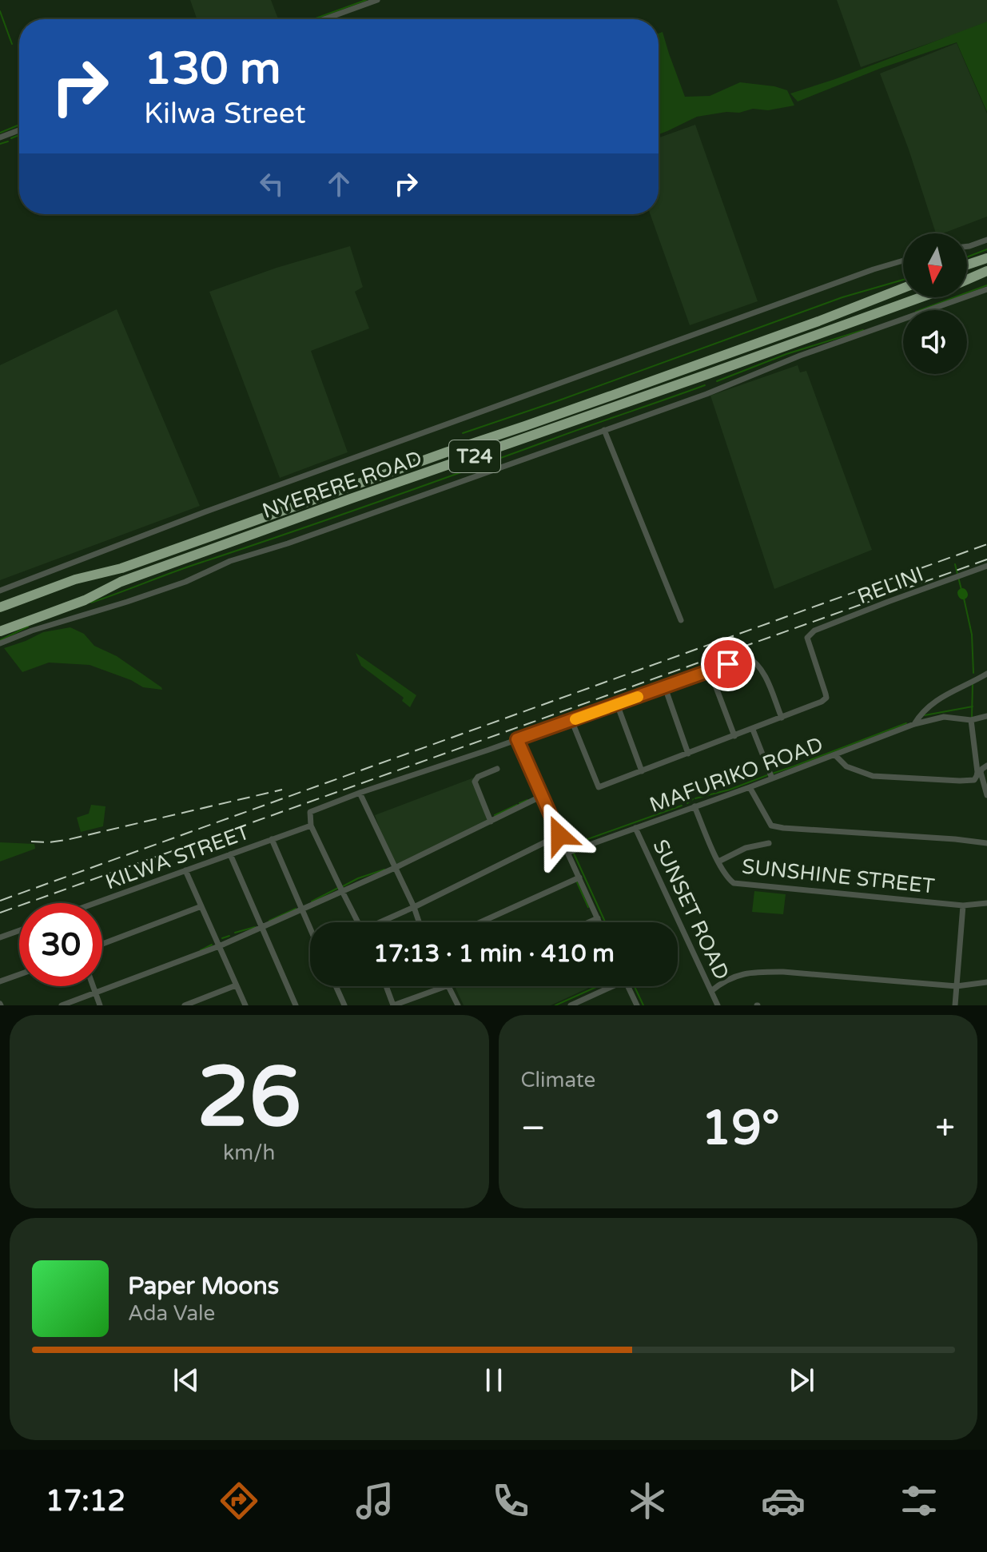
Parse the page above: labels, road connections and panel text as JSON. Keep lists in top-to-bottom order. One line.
{"streets":{"highway":["T24","NYERERE ROAD"],"street":["RELINI","MAFURIKO ROAD","KILWA STREET","SUNSHINE STREET","SUNSET ROAD"]},"crossings":[["MAFURIKO ROAD","SUNSHINE STREET"],["MAFURIKO ROAD","SUNSET ROAD"]],"north":"bottom","page":{"turn":["130 m","Kilwa Street"],"limit":"30","trip":"17:13 · 1 min · 410 m","tile":[["26","km/h"],"Climate"],"heat":["−","19°","+"],"song":["Paper Moons","Ada Vale"],"tabs":"17:12"}}
